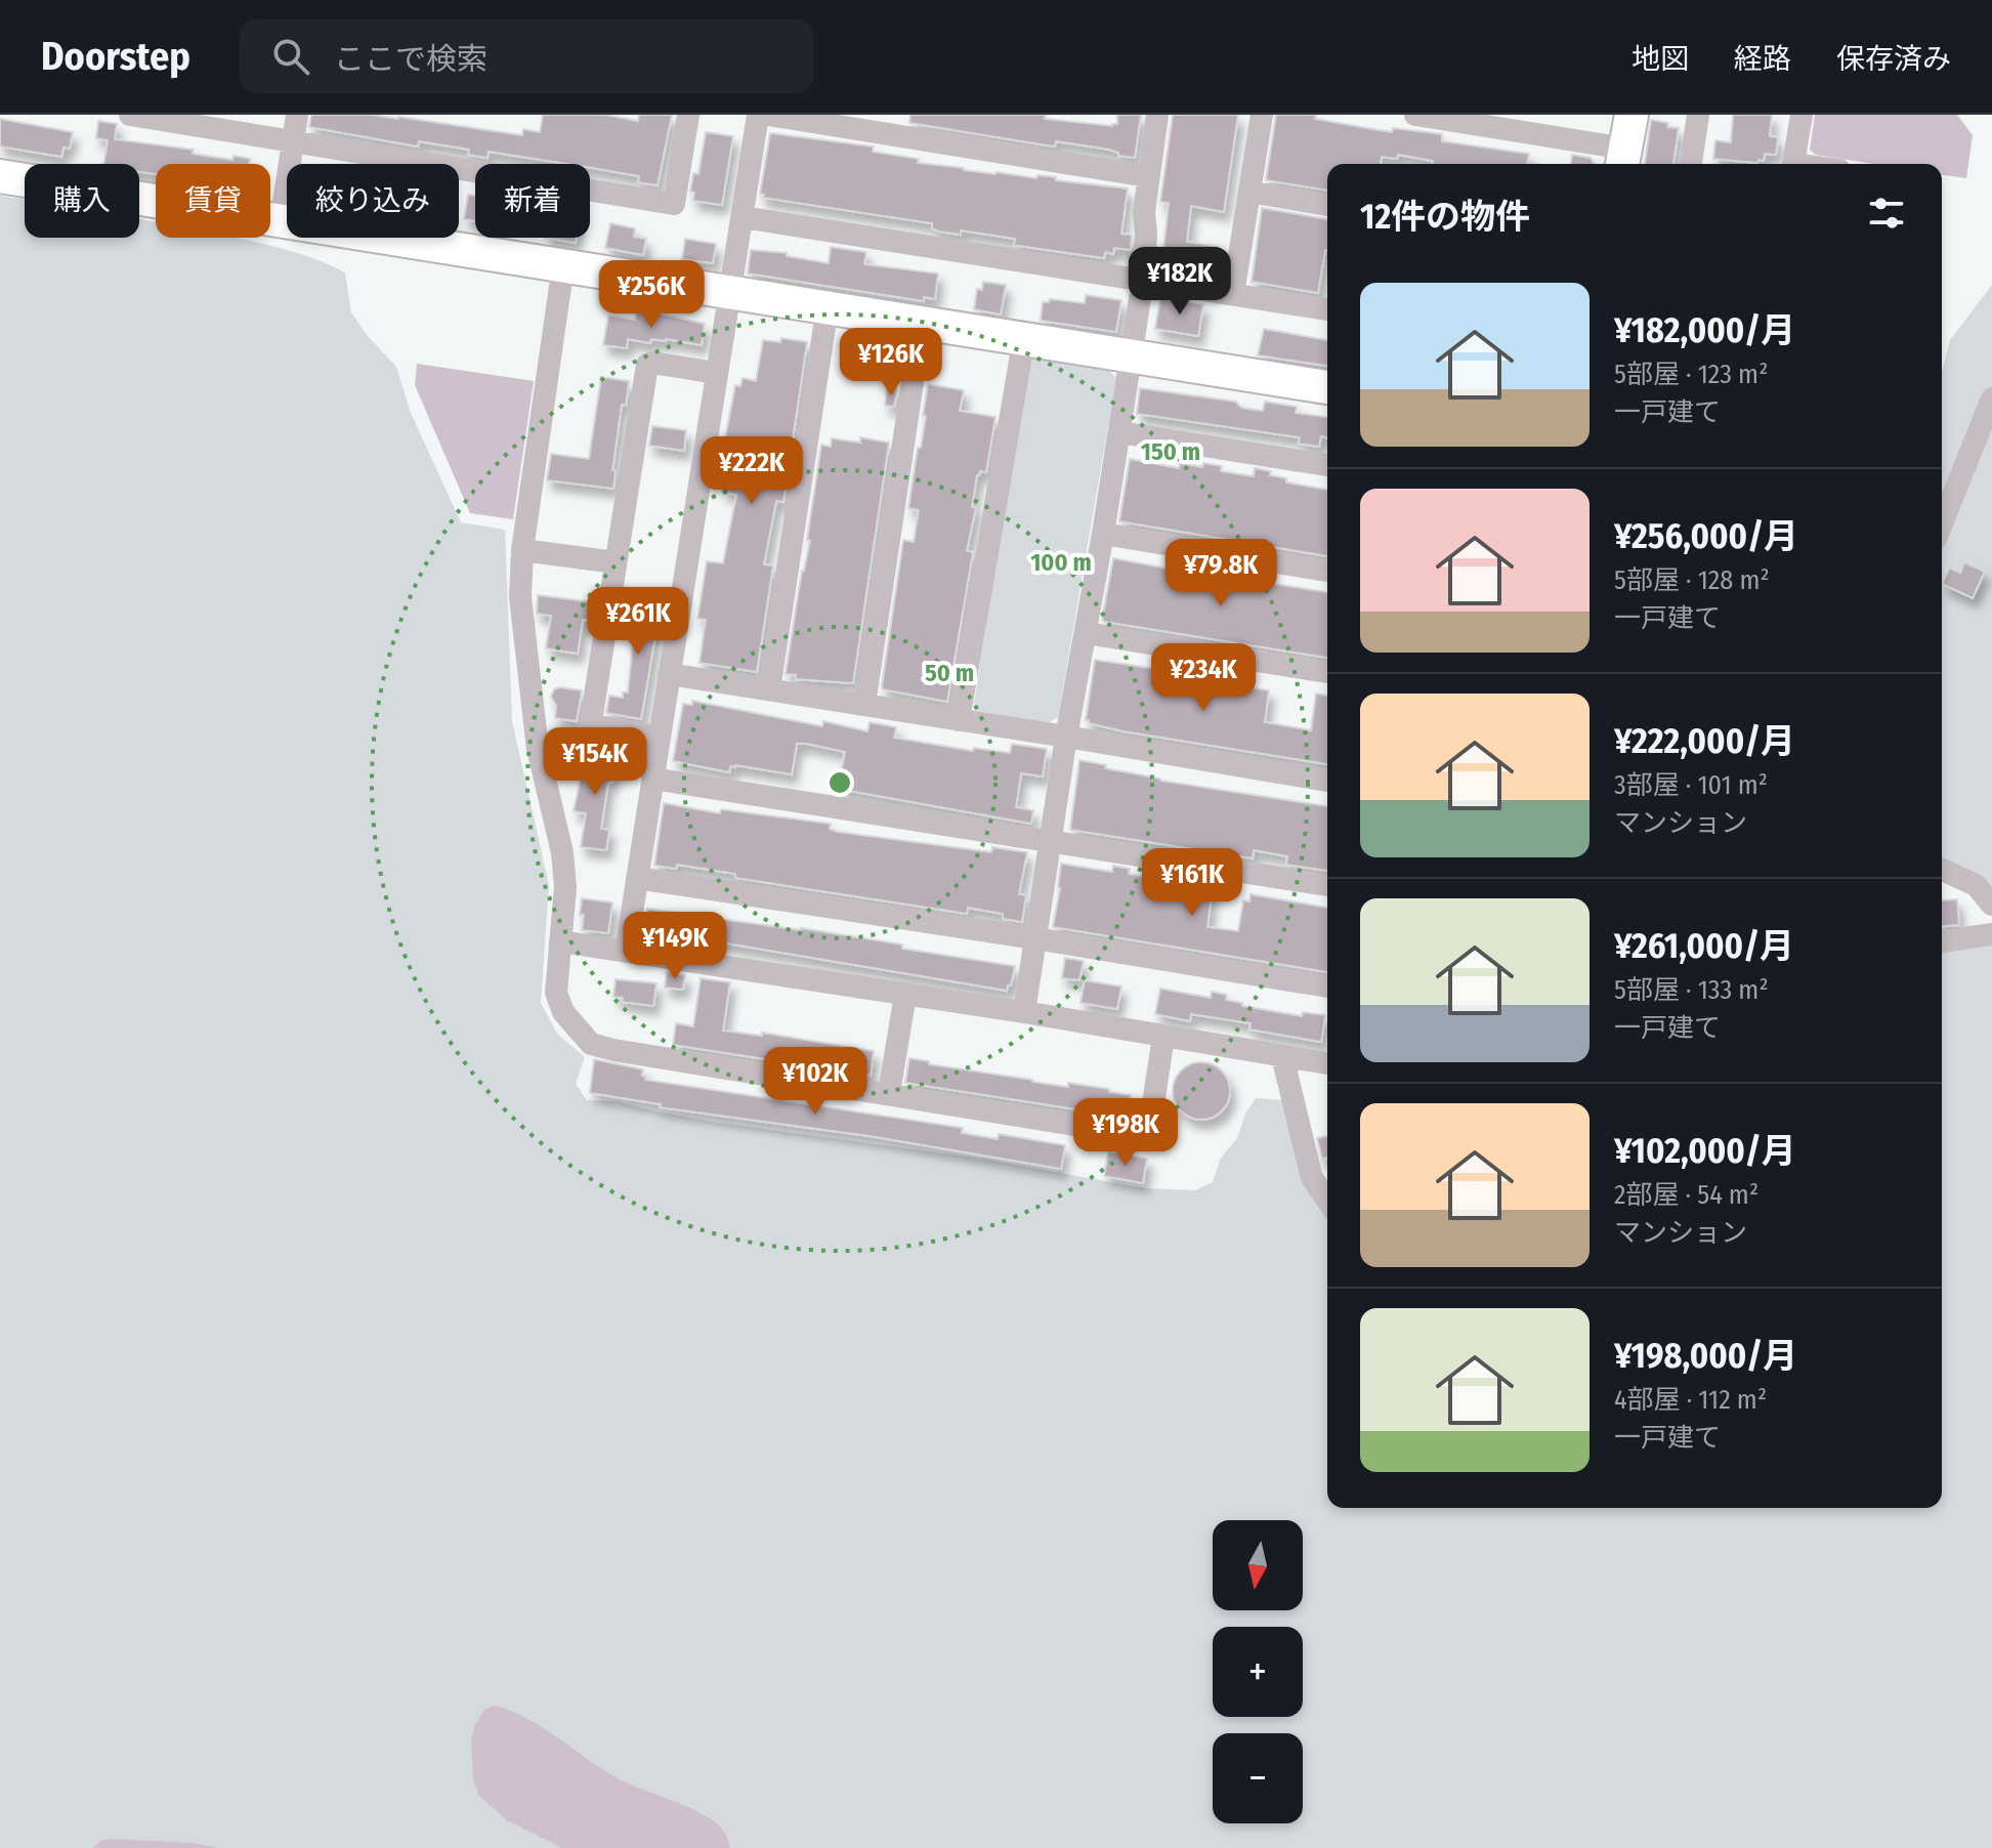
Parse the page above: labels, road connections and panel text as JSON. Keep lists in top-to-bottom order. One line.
{"north":"bottom","page":{"header":"Doorstep","search":"ここで検索","nav":["地図","経路","保存済み"],"chip":["購入","賃貸","絞り込み","新着"],"heading":"12件の物件","price":["¥182K","¥256K","¥126K","¥222K","¥79.8K","¥261K","¥234K","¥154K","¥161K","¥149K","¥102K","¥198K"],"list":[{"name":"¥182,000/月","note":"5部屋 · 123 m² · 一戸建て"},{"name":"¥256,000/月","note":"5部屋 · 128 m² · 一戸建て"},{"name":"¥222,000/月","note":"3部屋 · 101 m² · マンション"},{"name":"¥261,000/月","note":"5部屋 · 133 m² · 一戸建て"},{"name":"¥102,000/月","note":"2部屋 · 54 m² · マンション"},{"name":"¥198,000/月","note":"4部屋 · 112 m² · 一戸建て"}],"map_buttons":["+","−"]},"rings":["150 m","100 m","50 m"]}
